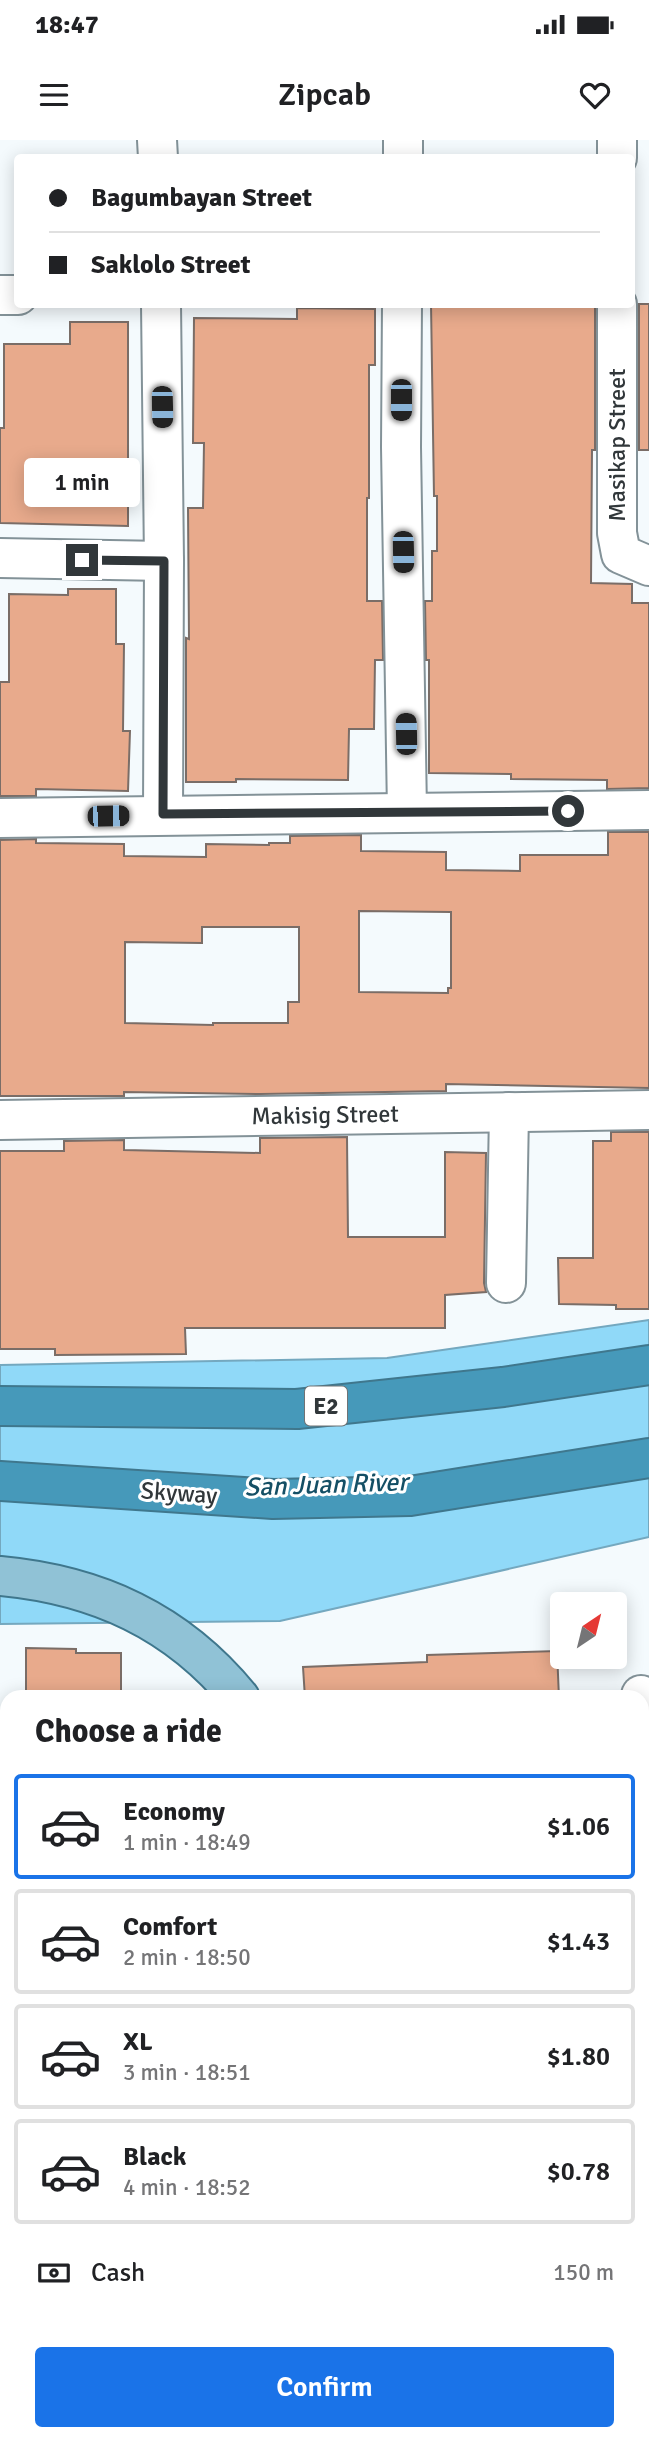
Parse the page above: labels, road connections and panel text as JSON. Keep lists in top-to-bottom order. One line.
{"streets":{"highway":["E2","Skyway"],"street":["Masikap Street","Makisig Street"]},"water":["San Juan River"],"north":"top right","page":{"status":"18:47","header":"Zipcab","banner":["Bagumbayan Street","Saklolo Street"],"bubble":"1 min","heading":"Choose a ride","list":[{"name":"Economy","note":"1 min · 18:49","value":"$1.06"},{"name":"Comfort","note":"2 min · 18:50","value":"$1.43"},{"name":"XL","note":"3 min · 18:51","value":"$1.80"},{"name":"Black","note":"4 min · 18:52","value":"$0.78"}],"pay":["Cash","150 m"],"buttons":"Confirm"}}
